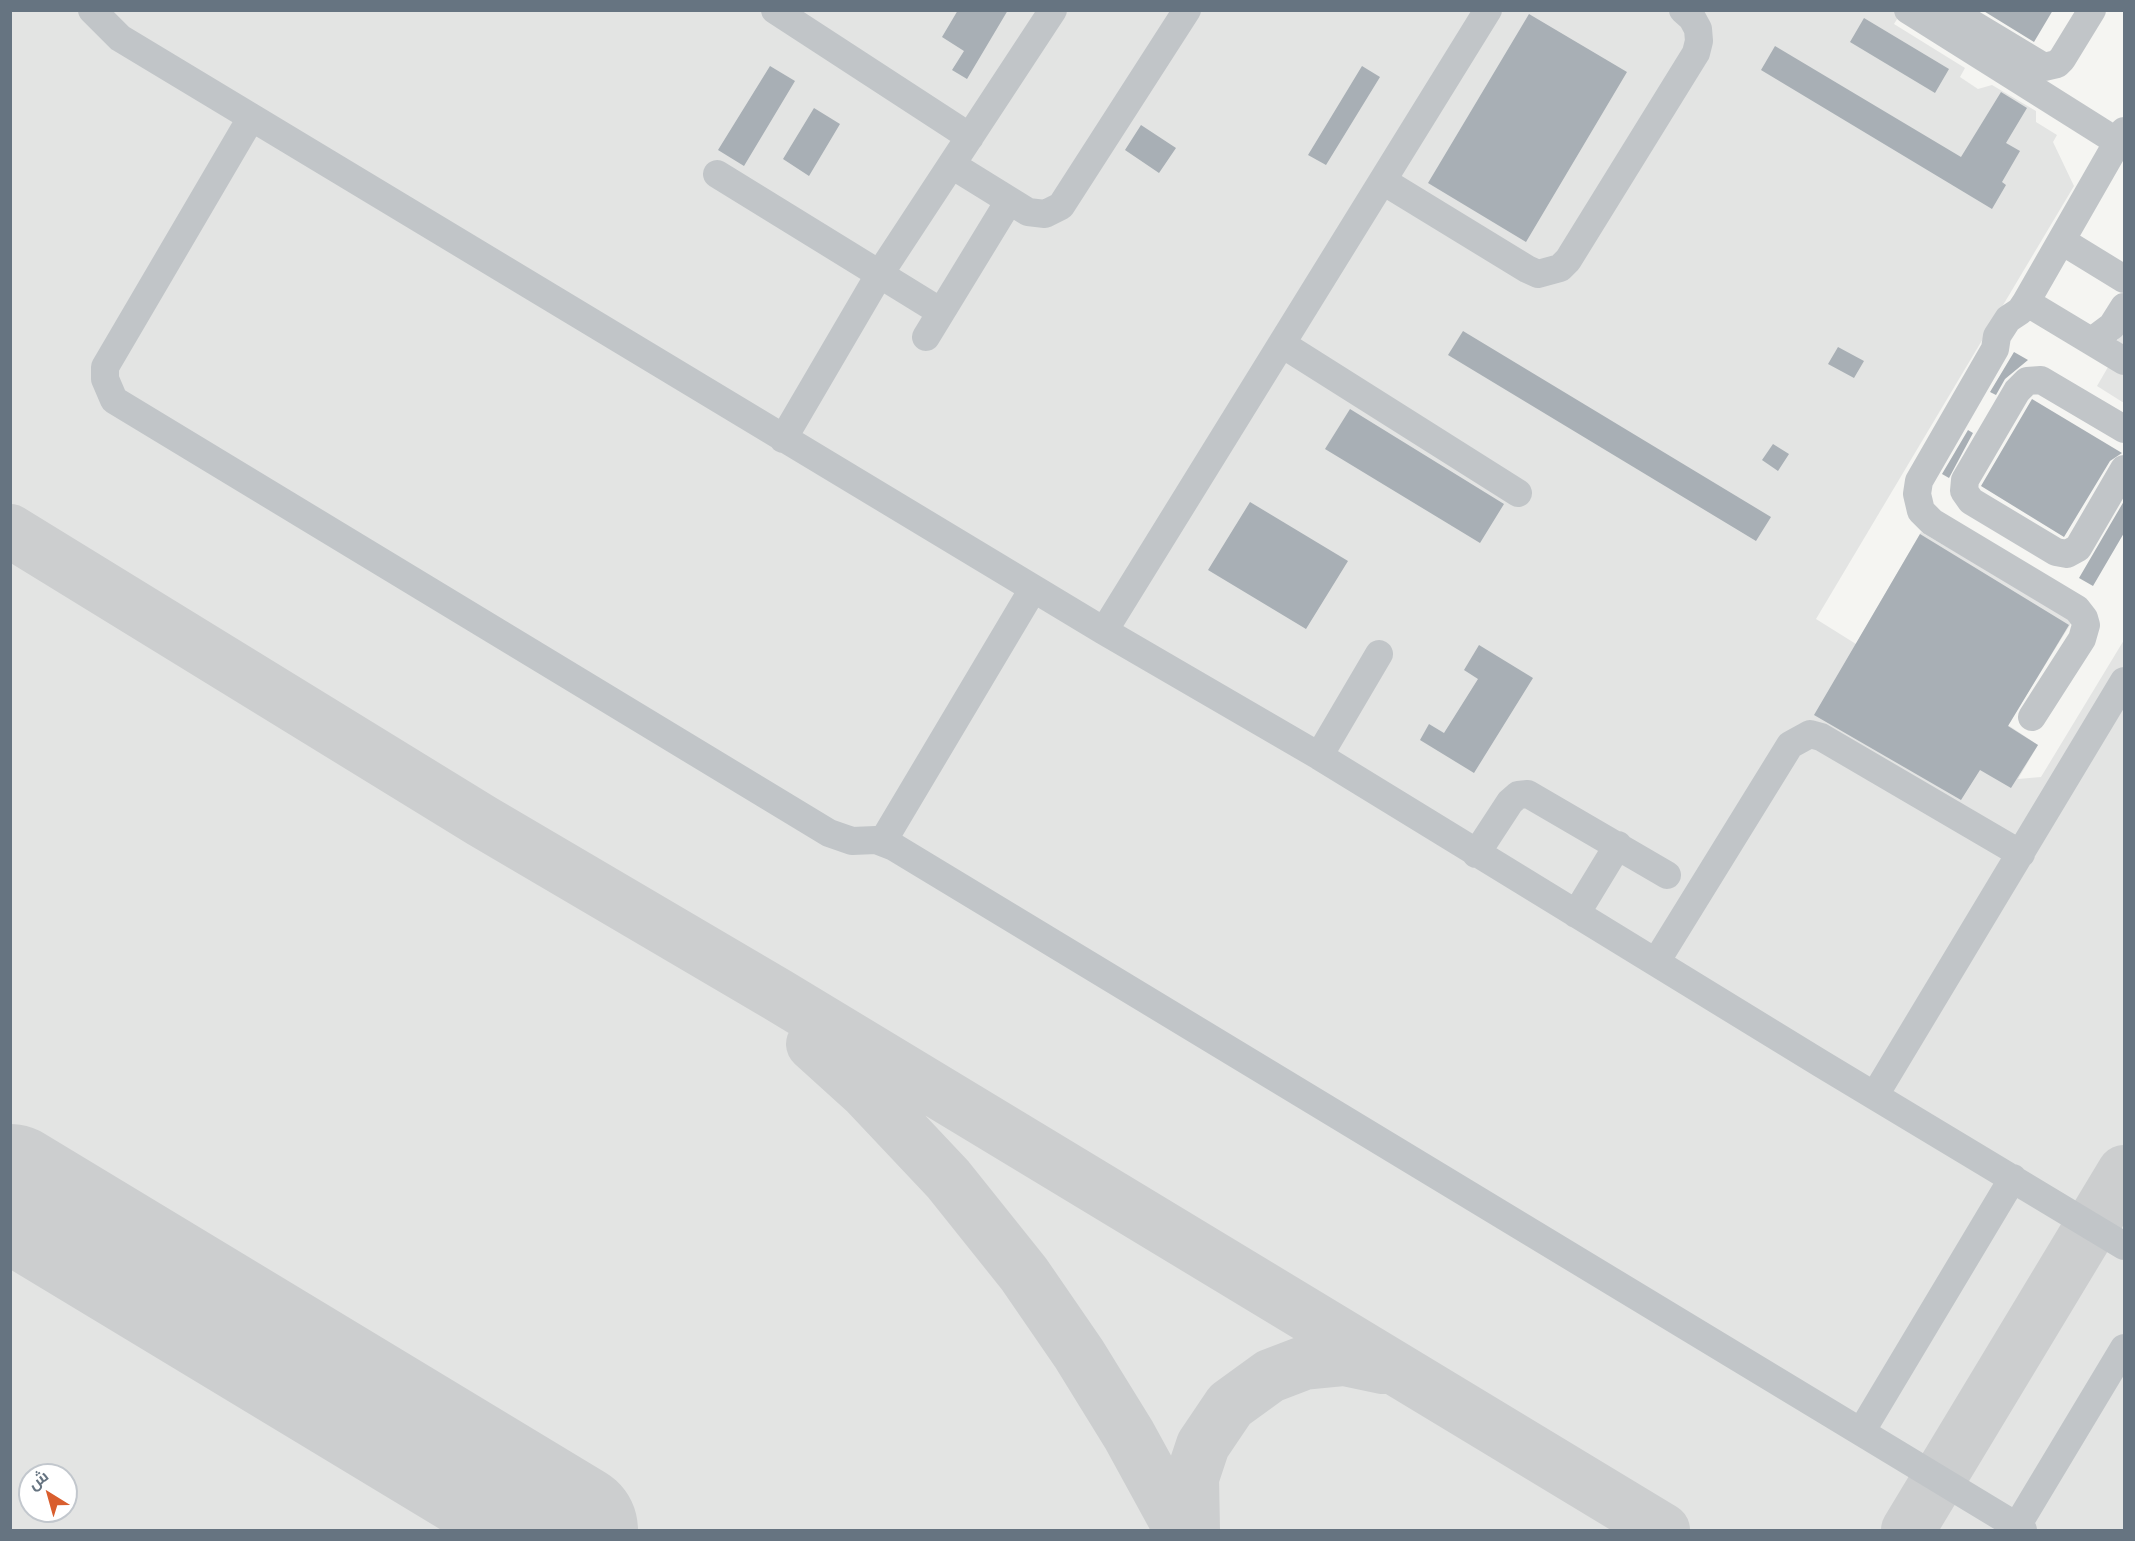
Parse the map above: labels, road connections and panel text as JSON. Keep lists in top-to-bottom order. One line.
{"north":"top left"}
